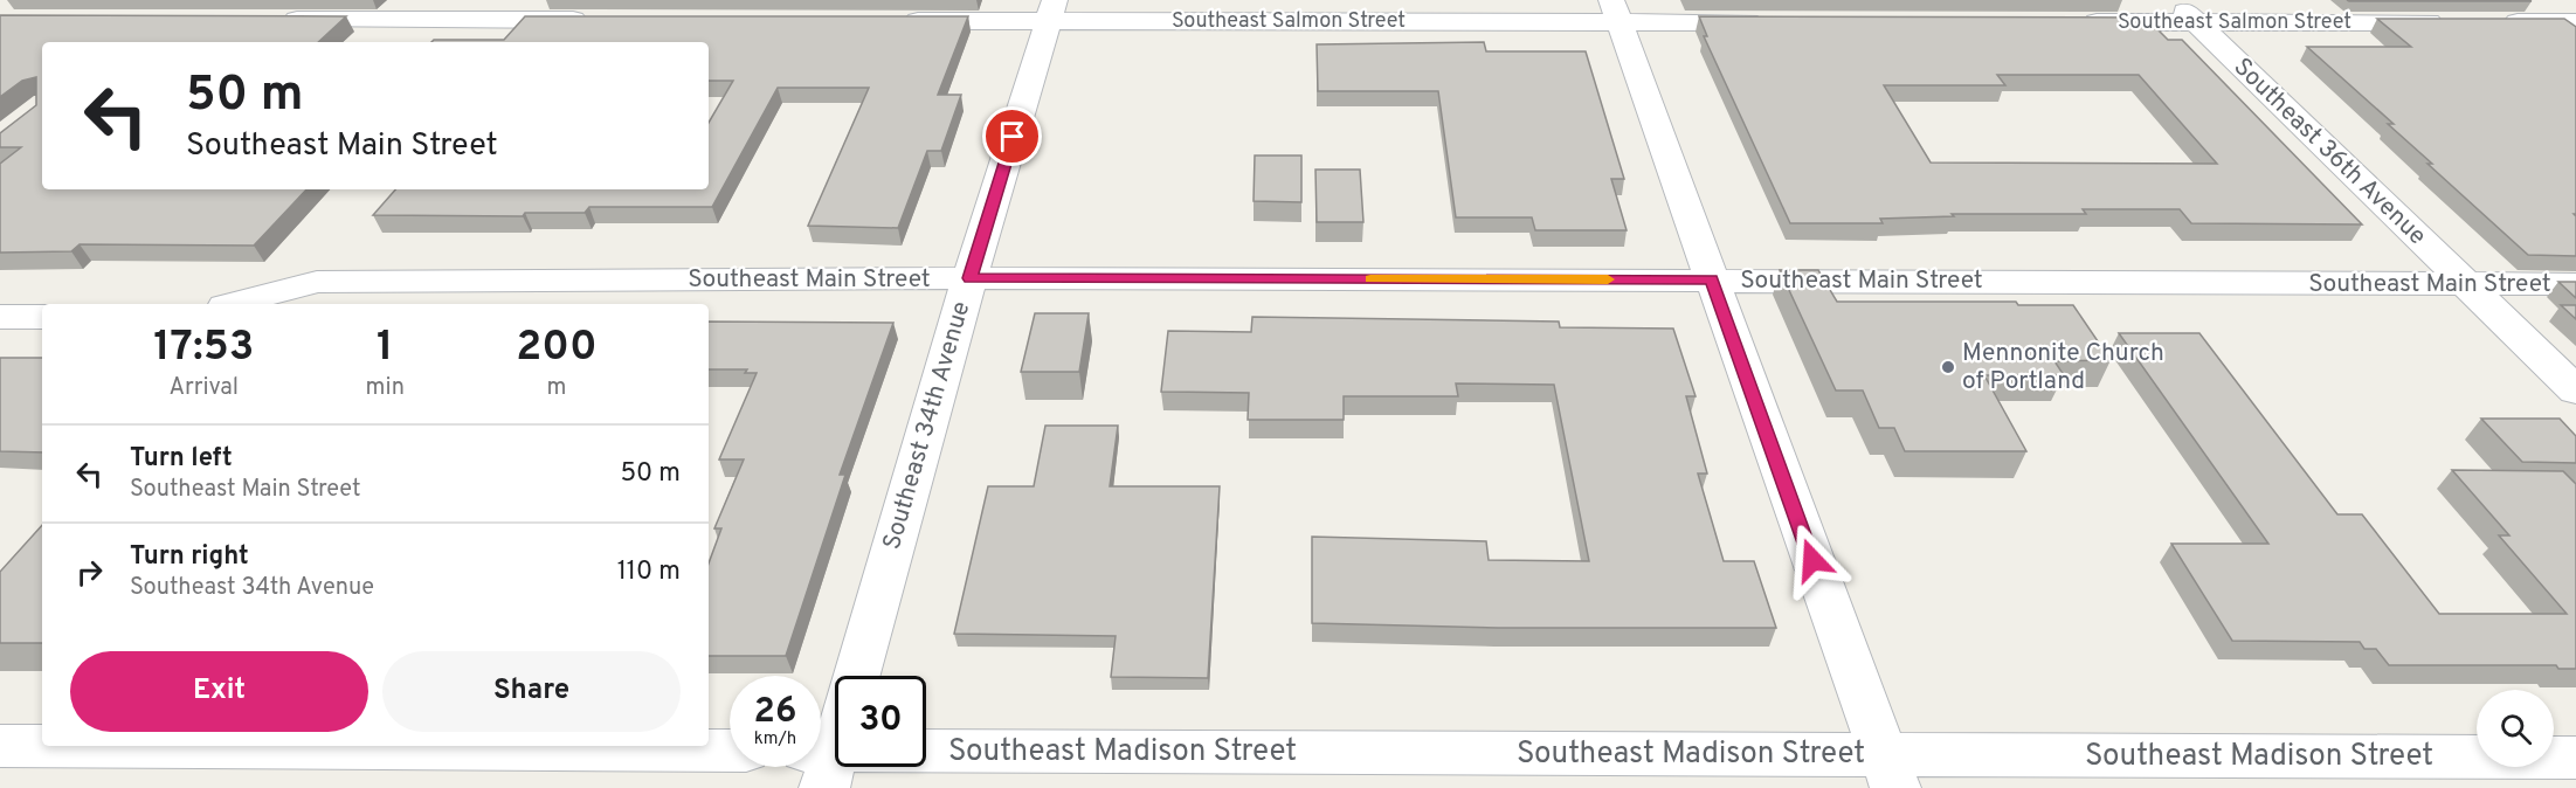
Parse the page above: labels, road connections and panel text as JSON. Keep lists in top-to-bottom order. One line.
{"streets":{"street":["Southeast Salmon Street","Southeast 36th Avenue","Southeast Main Street","Southeast 34th Avenue","Southeast Madison Street"]},"crossings":[["Southeast Salmon Street","Southeast 36th Avenue"],["Southeast Salmon Street","Southeast 34th Avenue"],["Southeast 36th Avenue","Southeast Main Street"],["Southeast Main Street","Southeast 34th Avenue"],["Southeast 34th Avenue","Southeast Madison Street"]],"places":["Mennonite Church of Portland"],"page":{"turn":["50 m","Southeast Main Street"],"eta":["17:53","Arrival","1","min","200","m"],"list":[{"name":"Turn left","note":"Southeast Main Street","value":"50 m"},{"name":"Turn right","note":"Southeast 34th Avenue","value":"110 m"}],"buttons":["Exit","Share"],"speed":"26 km/h","limit":"30"}}
